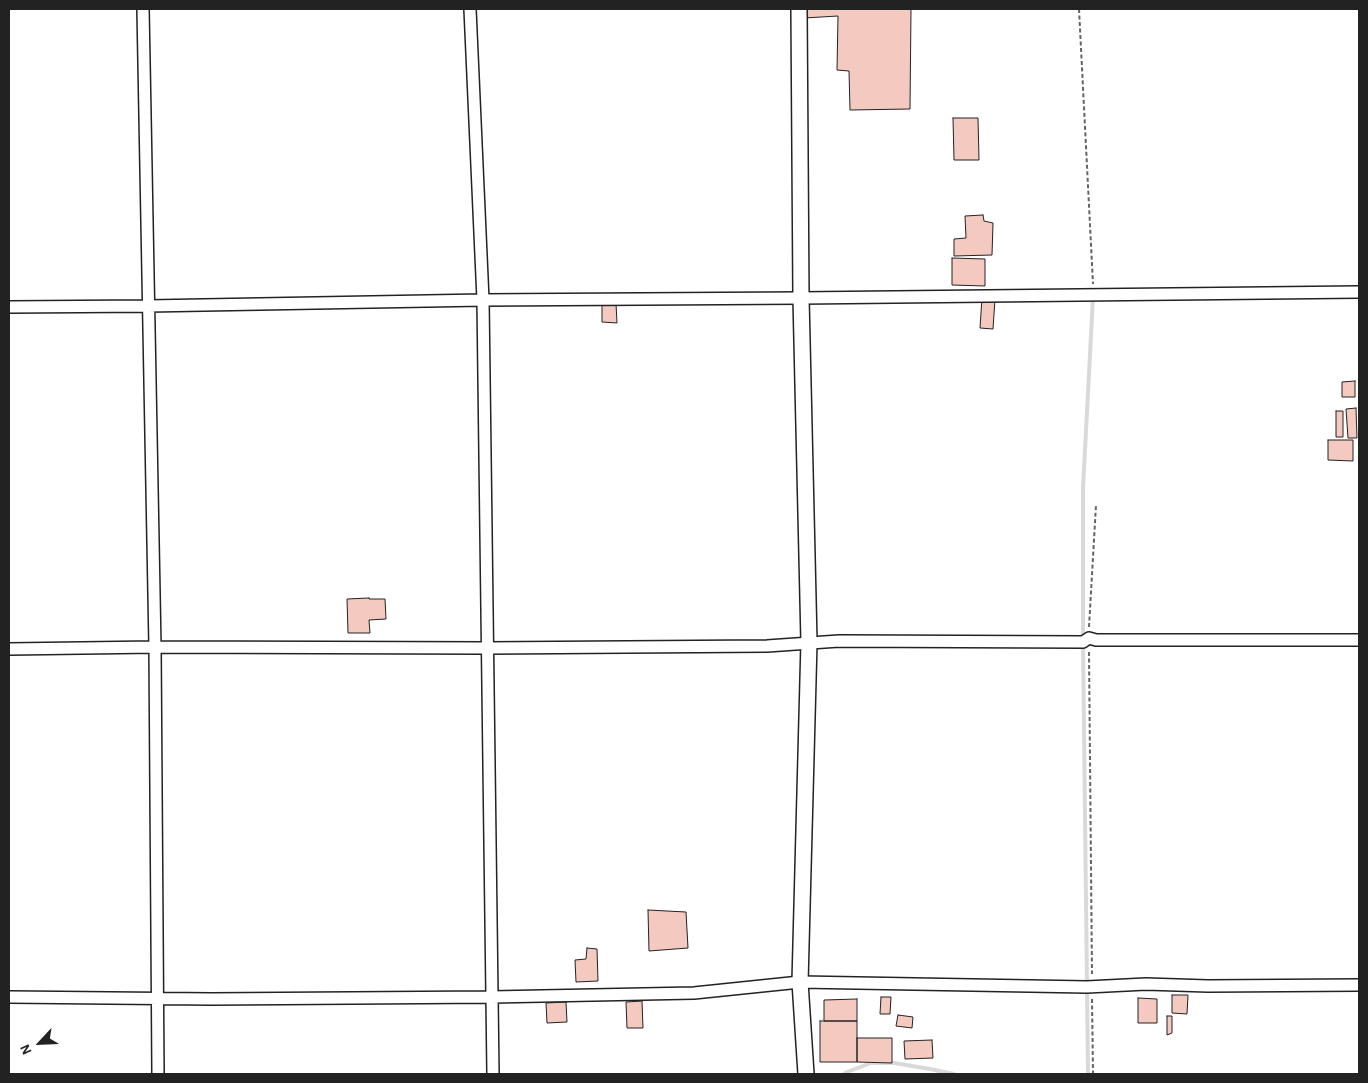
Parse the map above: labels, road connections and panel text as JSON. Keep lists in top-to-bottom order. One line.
{"north":"bottom left"}
